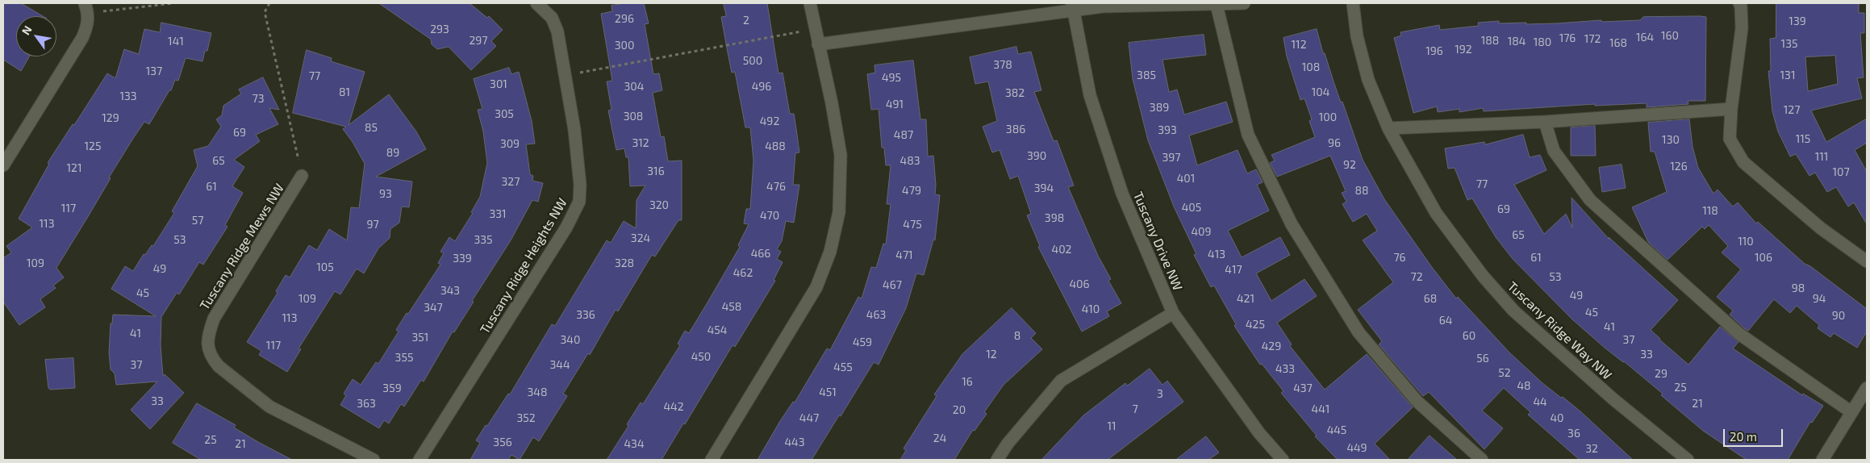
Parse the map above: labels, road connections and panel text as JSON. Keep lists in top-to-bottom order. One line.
{"streets":{"street":["Tuscany Drive NW","Tuscany Ridge Mews NW","Tuscany Ridge Heights NW","Tuscany Ridge Way NW"]},"house_numbers":["296","2","139","293","160","164","176","172","297","188","141","184","180","168","135","112","300","192","196","500","378","108","137","385","131","77","495","301","304","496","81","104","382","133","73","491","389","127","305","308","100","129","492","85","386","393","69","487","115","130","312","96","309","125","488","89","390","111","397","65","483","92","126","121","316","107","401","327","77","61","476","394","479","88","93","320","405","117","69","118","331","470","398","57","113","97","475","409","65","324","53","335","110","402","466","413","471","76","61","106","339","109","328","105","49","417","462","72","53","406","467","98","343","45","49","109","421","68","94","458","347","410","45","336","463","90","113","64","425","41","454","41","8","60","351","340","37","459","117","429","12","33","450","355","56","37","344","455","433","52","29","16","48","25","359","437","348","451","3","33","44","363","21","442","7","441","20","352","447","40","11","445","36","24","25","356","443","21","434","449","32"],"scale_bar":"20 m","north":"top left"}
